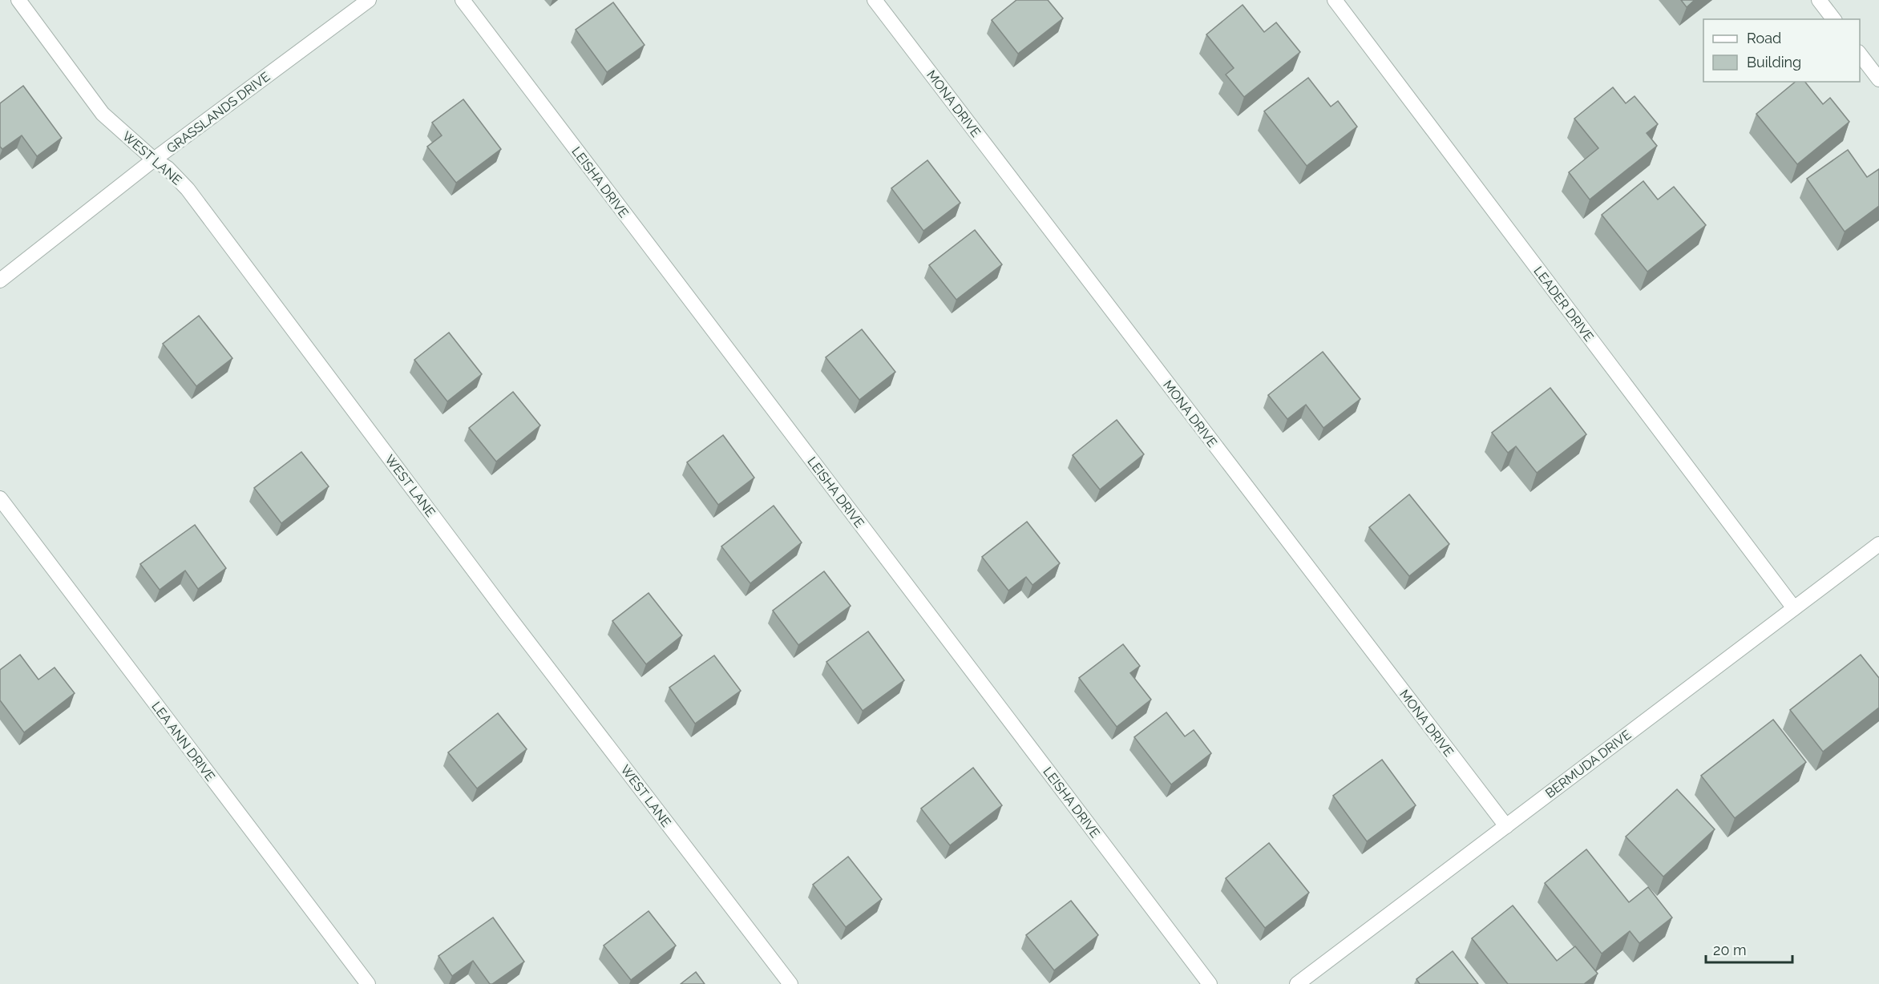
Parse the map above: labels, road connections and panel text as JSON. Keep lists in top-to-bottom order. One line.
{"streets":{"street":["MONA DRIVE","GRASSLANDS DRIVE","WEST LANE","LEISHA DRIVE","LEADER DRIVE","LEA ANN DRIVE","BERMUDA DRIVE"]},"crossings":[["MONA DRIVE","BERMUDA DRIVE"],["GRASSLANDS DRIVE","WEST LANE"],["LEADER DRIVE","BERMUDA DRIVE"]],"legend":["Road","Building"],"scale_bar":"20 m"}
